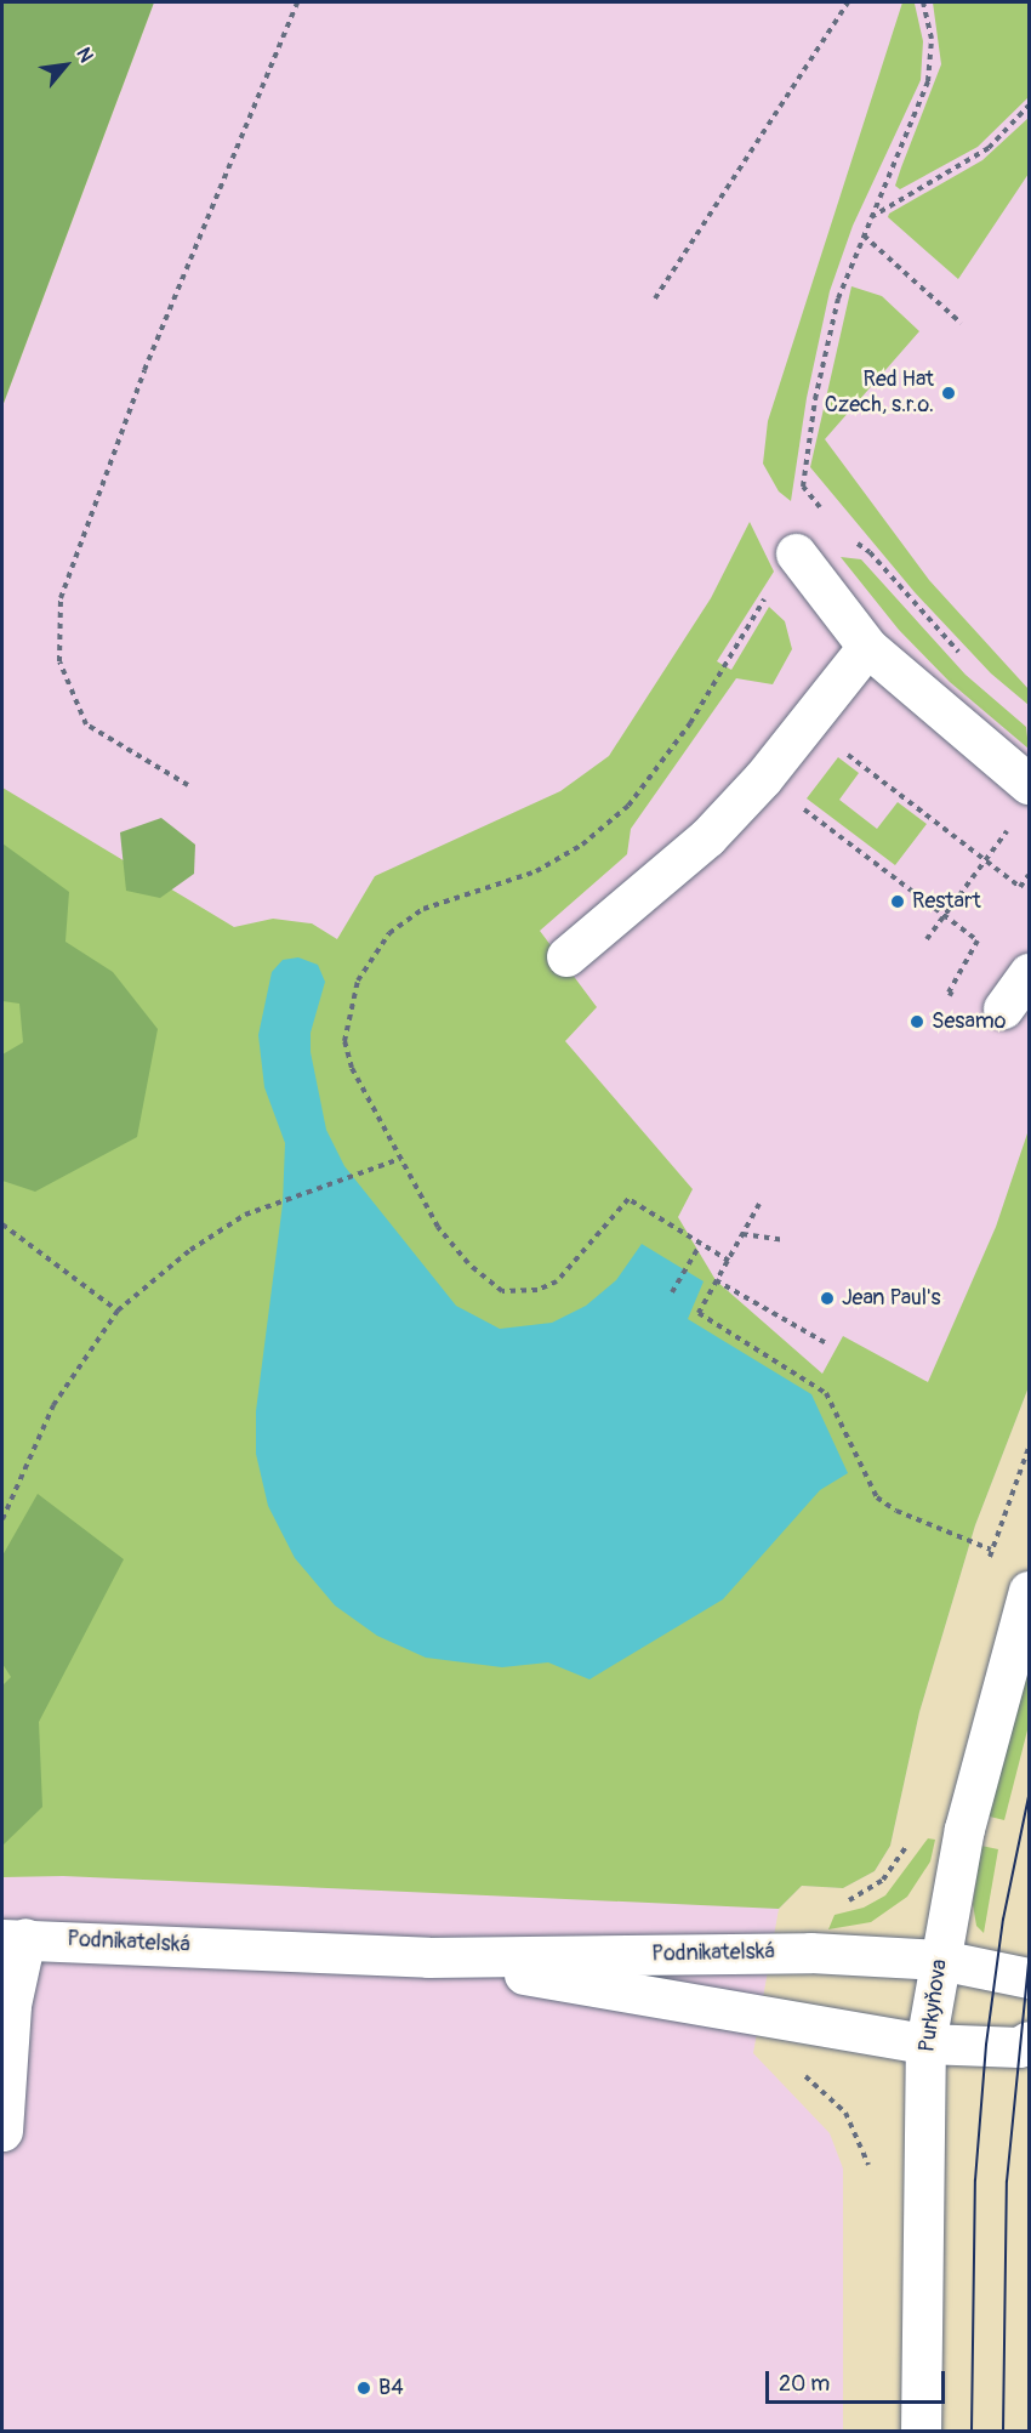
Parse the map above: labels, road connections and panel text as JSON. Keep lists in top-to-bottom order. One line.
{"streets":{"street":["Podnikatelská","Purkyňova"]},"crossings":[["Podnikatelská","Purkyňova"]],"places":["Red Hat Czech, s.r.o.","Restart","Sesamo","Jean Paul's","B4"],"scale_bar":"20 m","north":"top right"}
